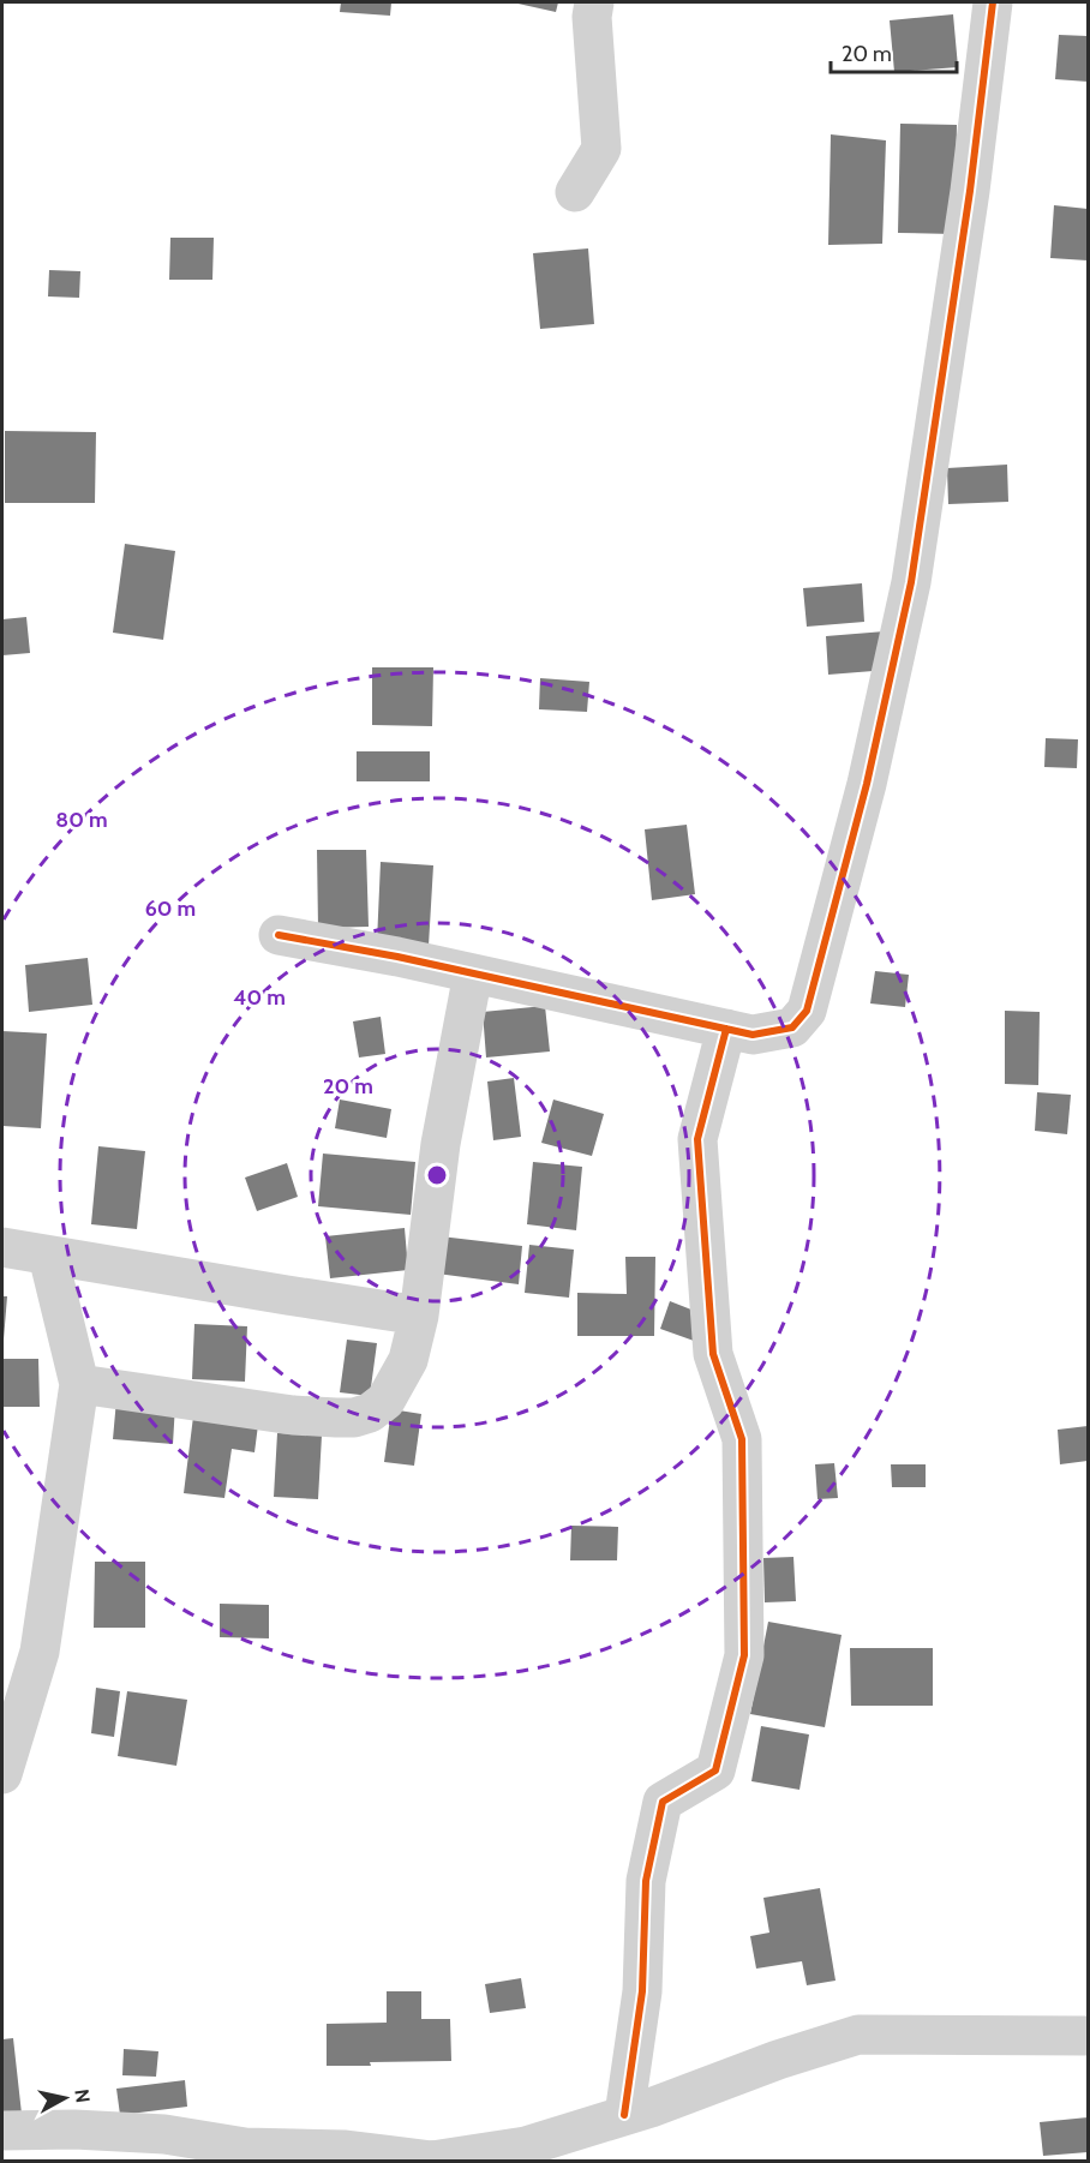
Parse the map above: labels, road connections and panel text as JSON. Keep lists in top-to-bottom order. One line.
{"scale_bar":"20 m","north":"right","rings":["80 m","60 m","40 m","20 m"]}
